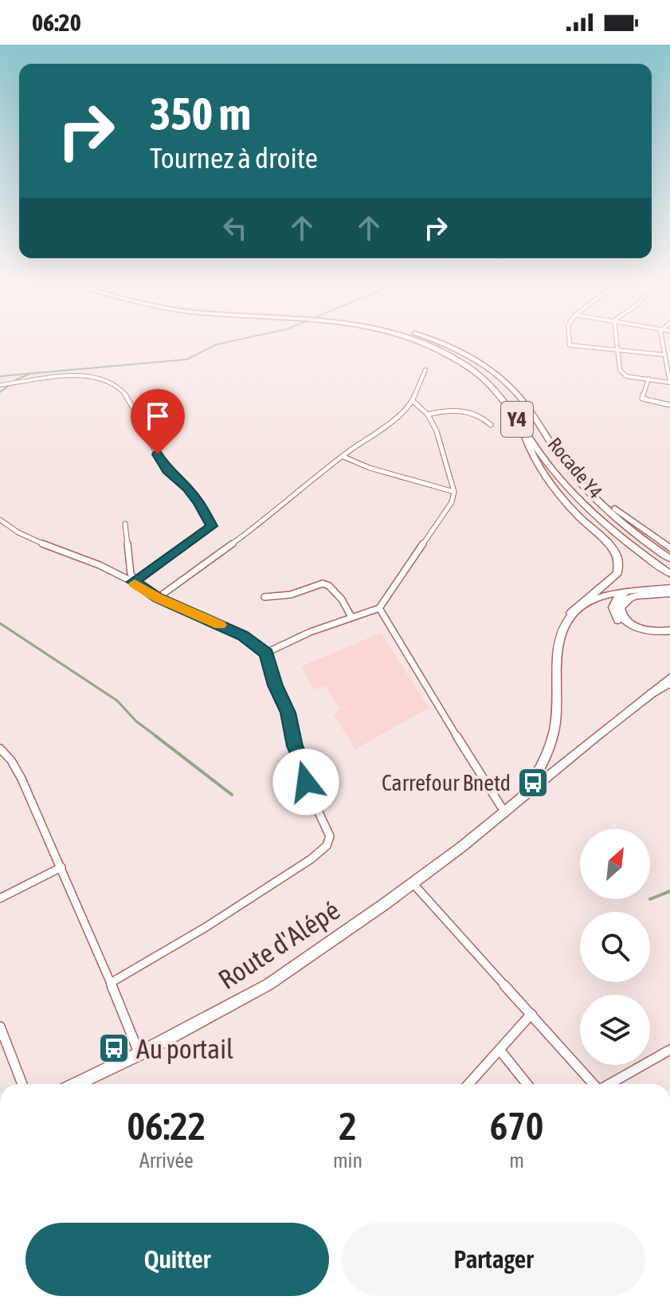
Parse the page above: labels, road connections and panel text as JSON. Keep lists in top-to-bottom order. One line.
{"streets":{"highway":["Y4","Rocade Y4"],"main road":["Route d'Alépé"]},"places":{"bus stop":["Carrefour Bnetd","Au portail"]},"north":"top right","page":{"status":"06:20","turn":["350 m","Tournez à droite"],"eta":["06:22","Arrivée","2","min","670","m"],"buttons":["Quitter","Partager"]}}
